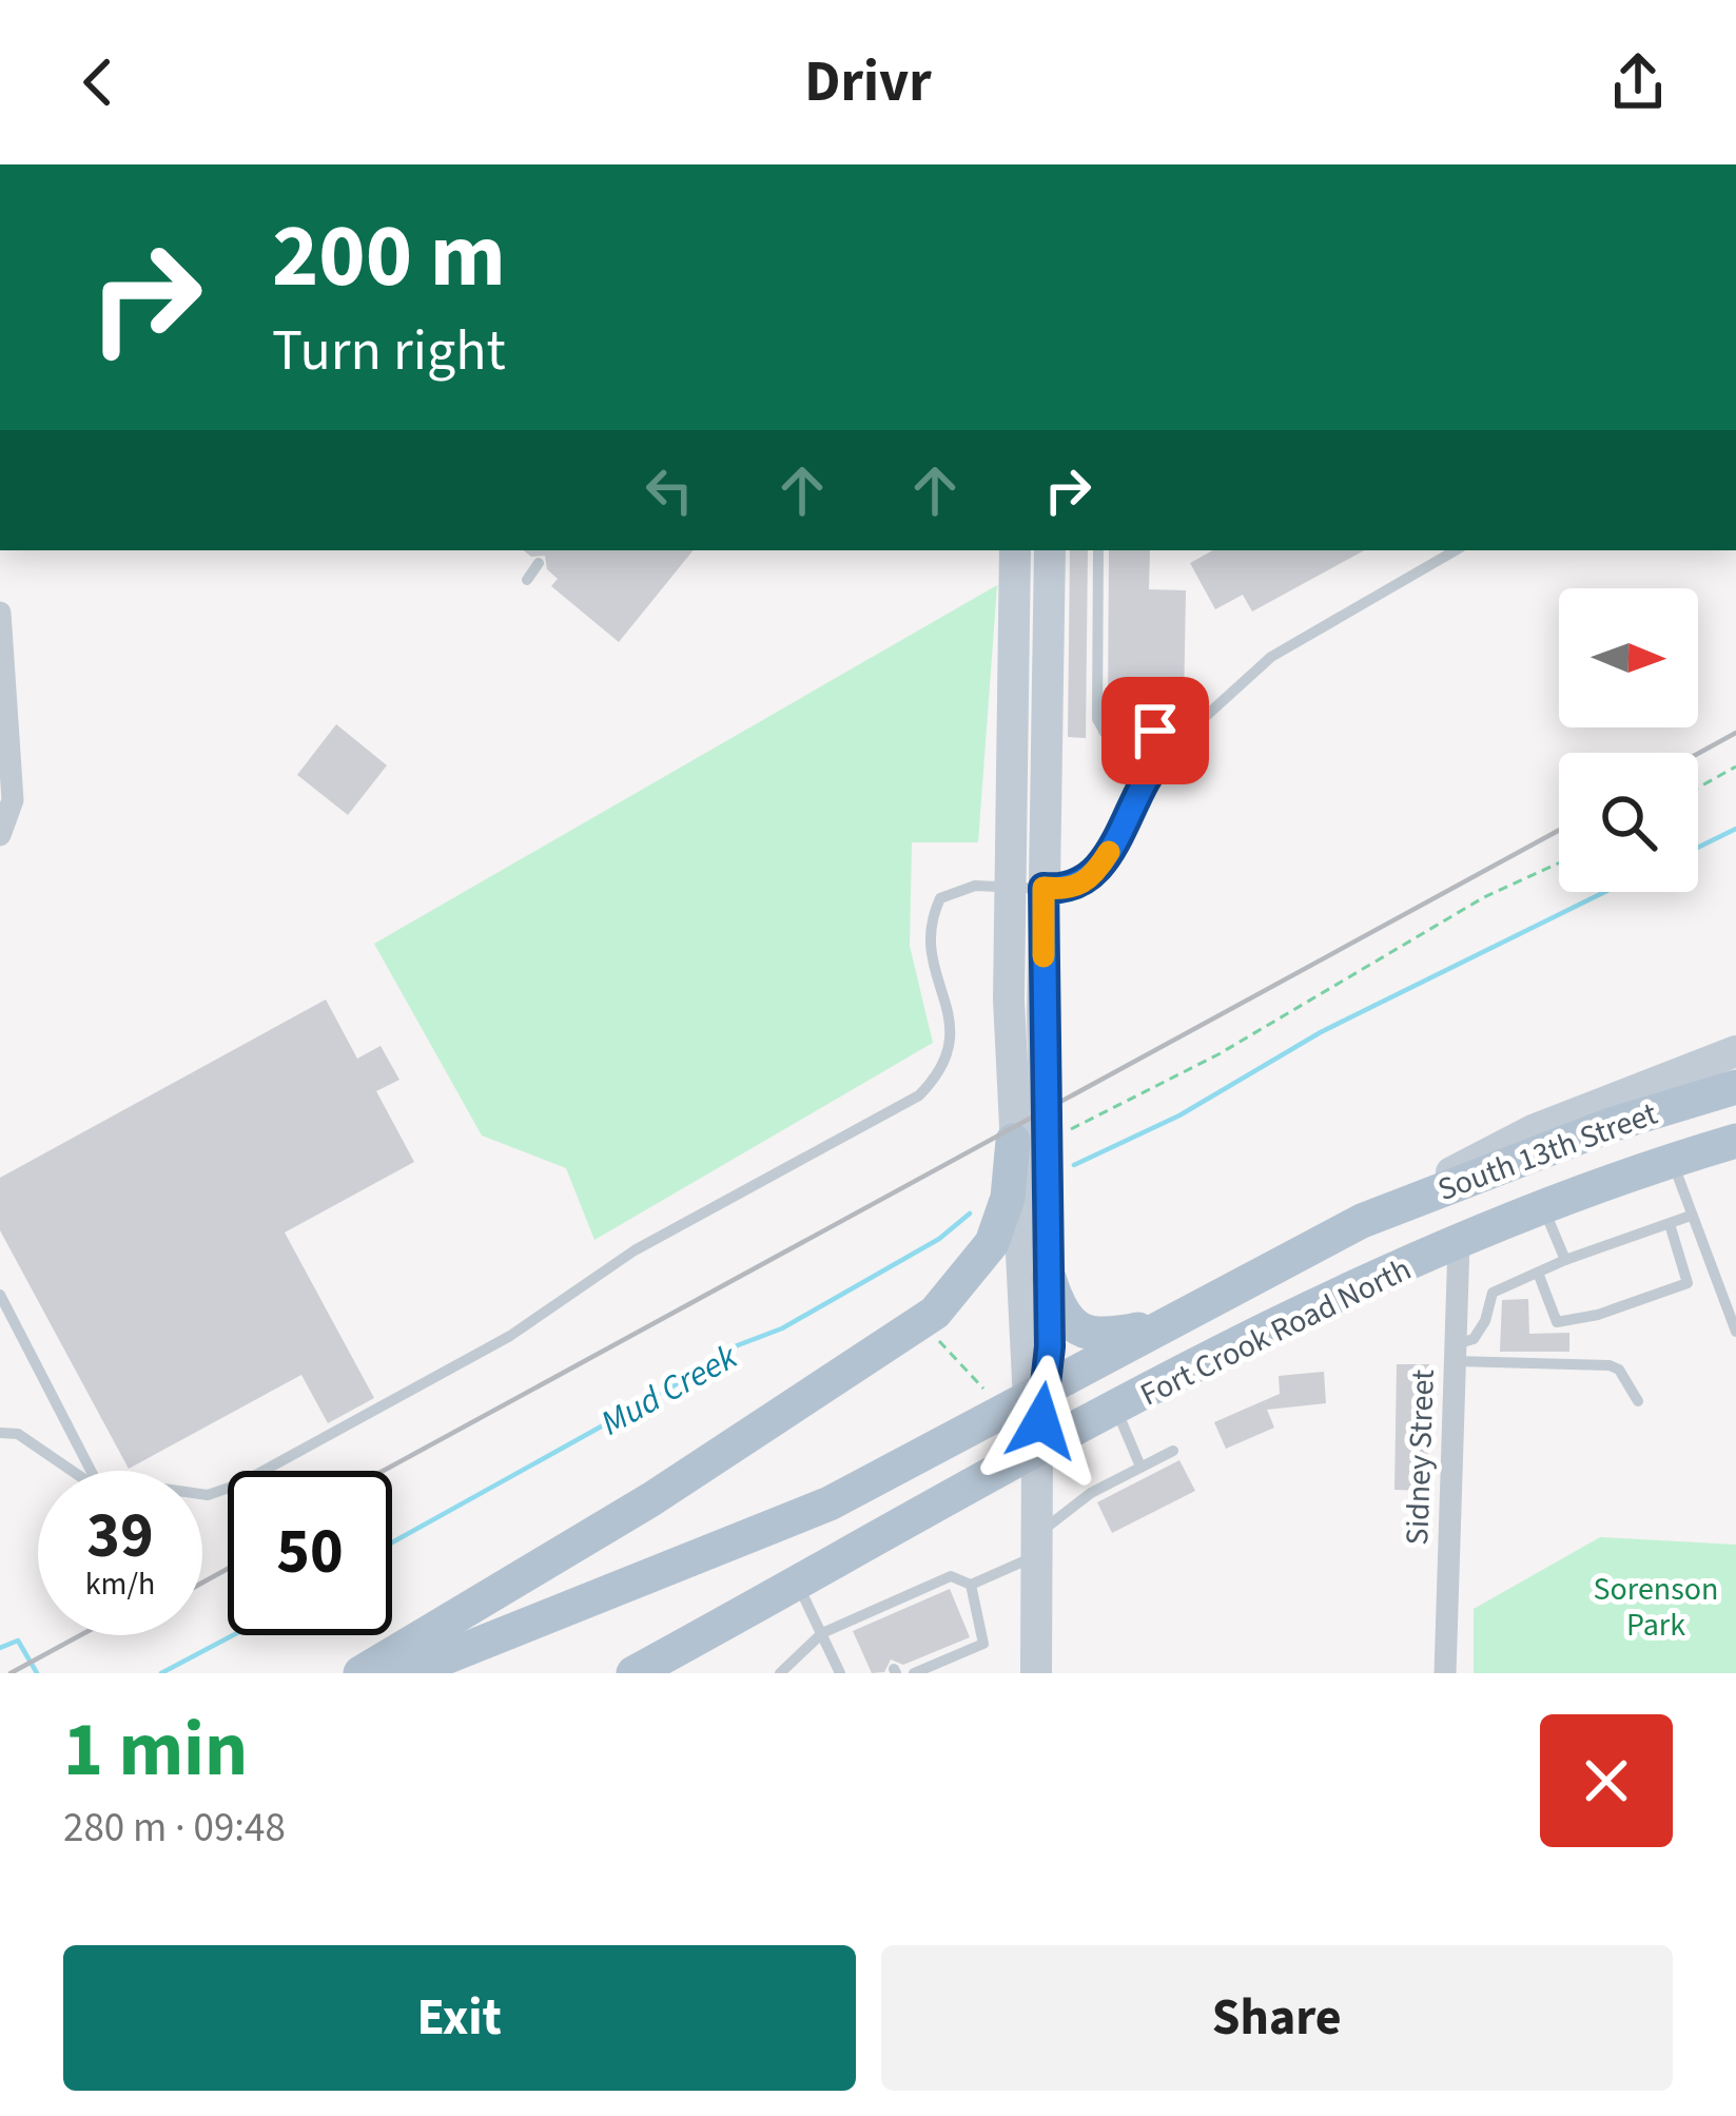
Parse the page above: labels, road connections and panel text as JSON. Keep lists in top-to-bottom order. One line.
{"streets":{"main road":["South 13th Street","Fort Crook Road North"],"street":["Sidney Street"]},"crossings":[["South 13th Street","Fort Crook Road North"],["Fort Crook Road North","Sidney Street"]],"water":["Mud Creek"],"parks":["Sorenson Park"],"north":"right","page":{"header":"Drivr","turn":["200 m","Turn right"],"speed":"39 km/h","limit":"50","heading":["1 min","280 m · 09:48"],"buttons":["Exit","Share"]}}
